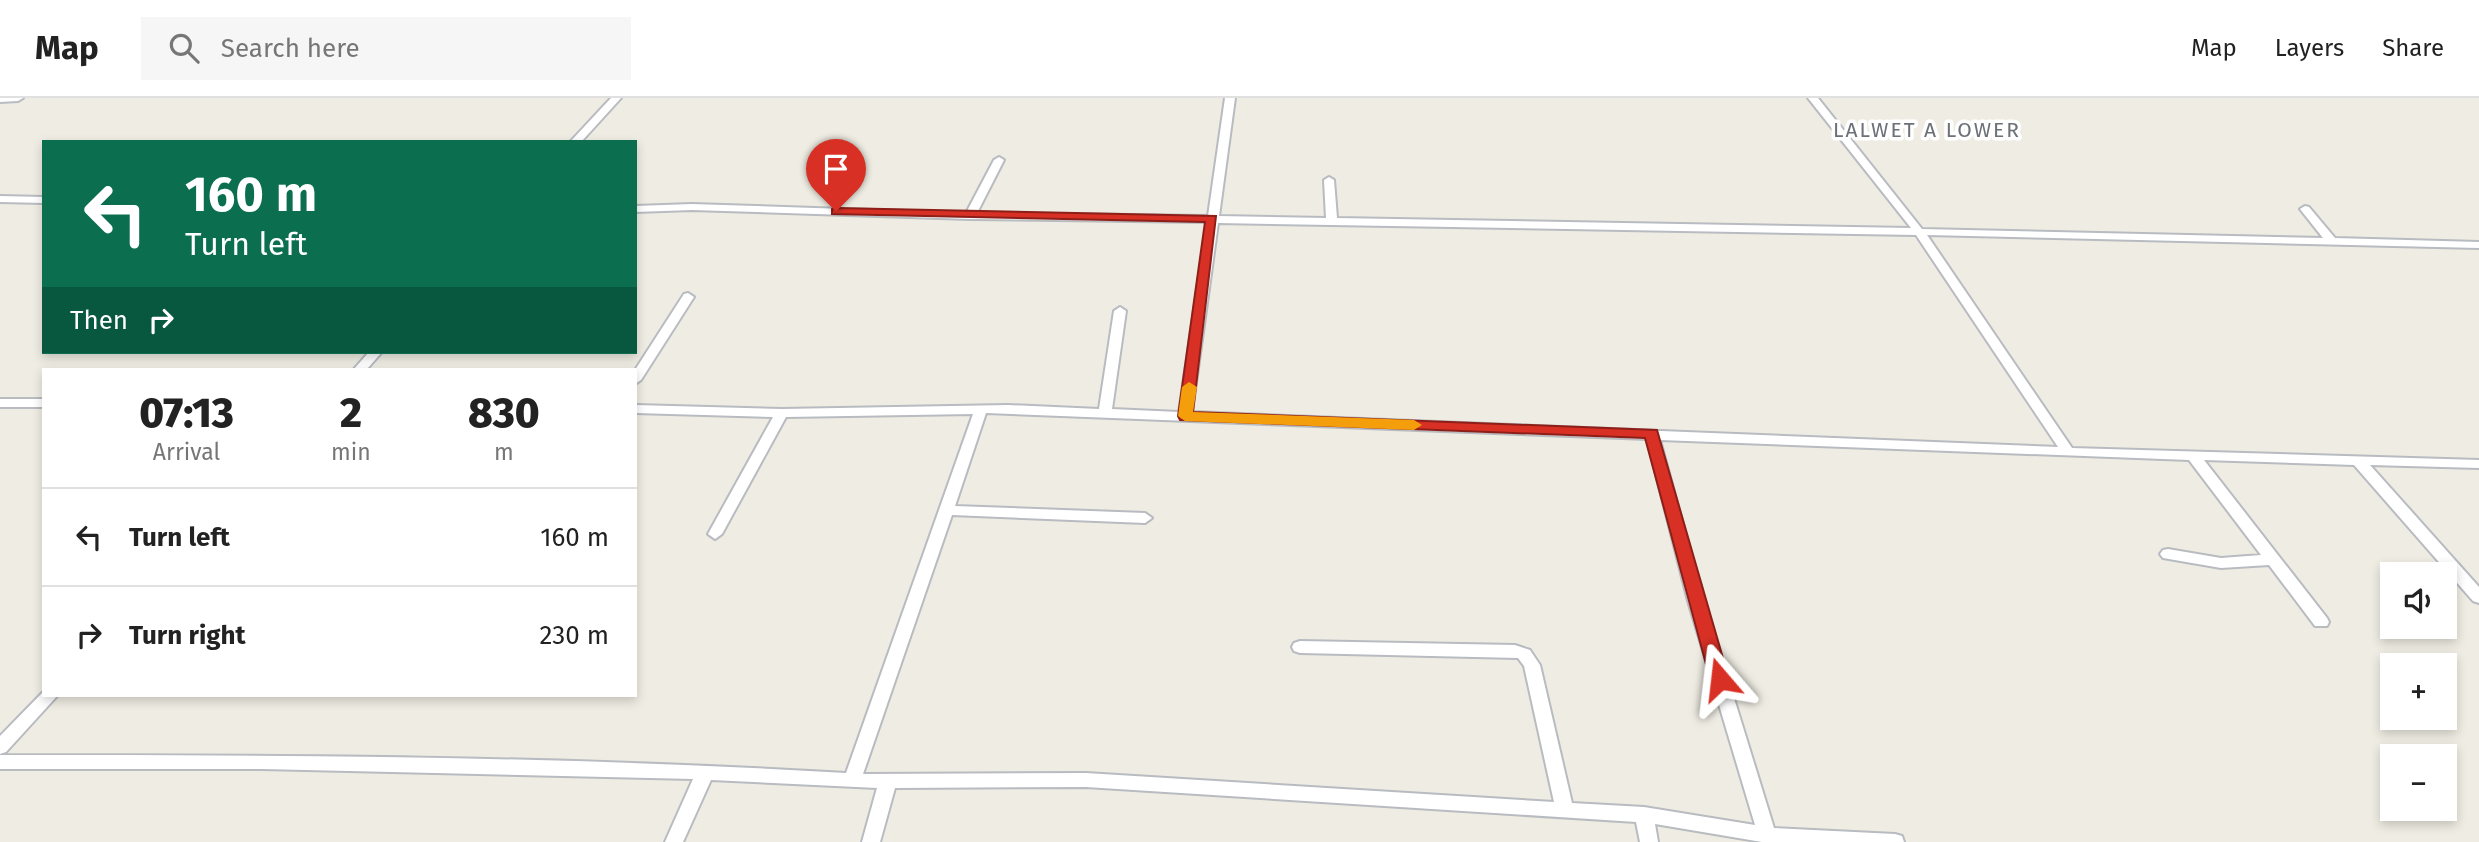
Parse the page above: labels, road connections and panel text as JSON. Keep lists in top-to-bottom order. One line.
{"districts":["LALWET A LOWER"],"page":{"header":"Map","search":"Search here","nav":["Map","Layers","Share"],"turn":["160 m","Turn left"],"then":"Then","eta":["07:13","Arrival","2","min","830","m"],"list":[{"name":"Turn left","value":"160 m"},{"name":"Turn right","value":"230 m"}],"map_buttons":["+","−"]}}
